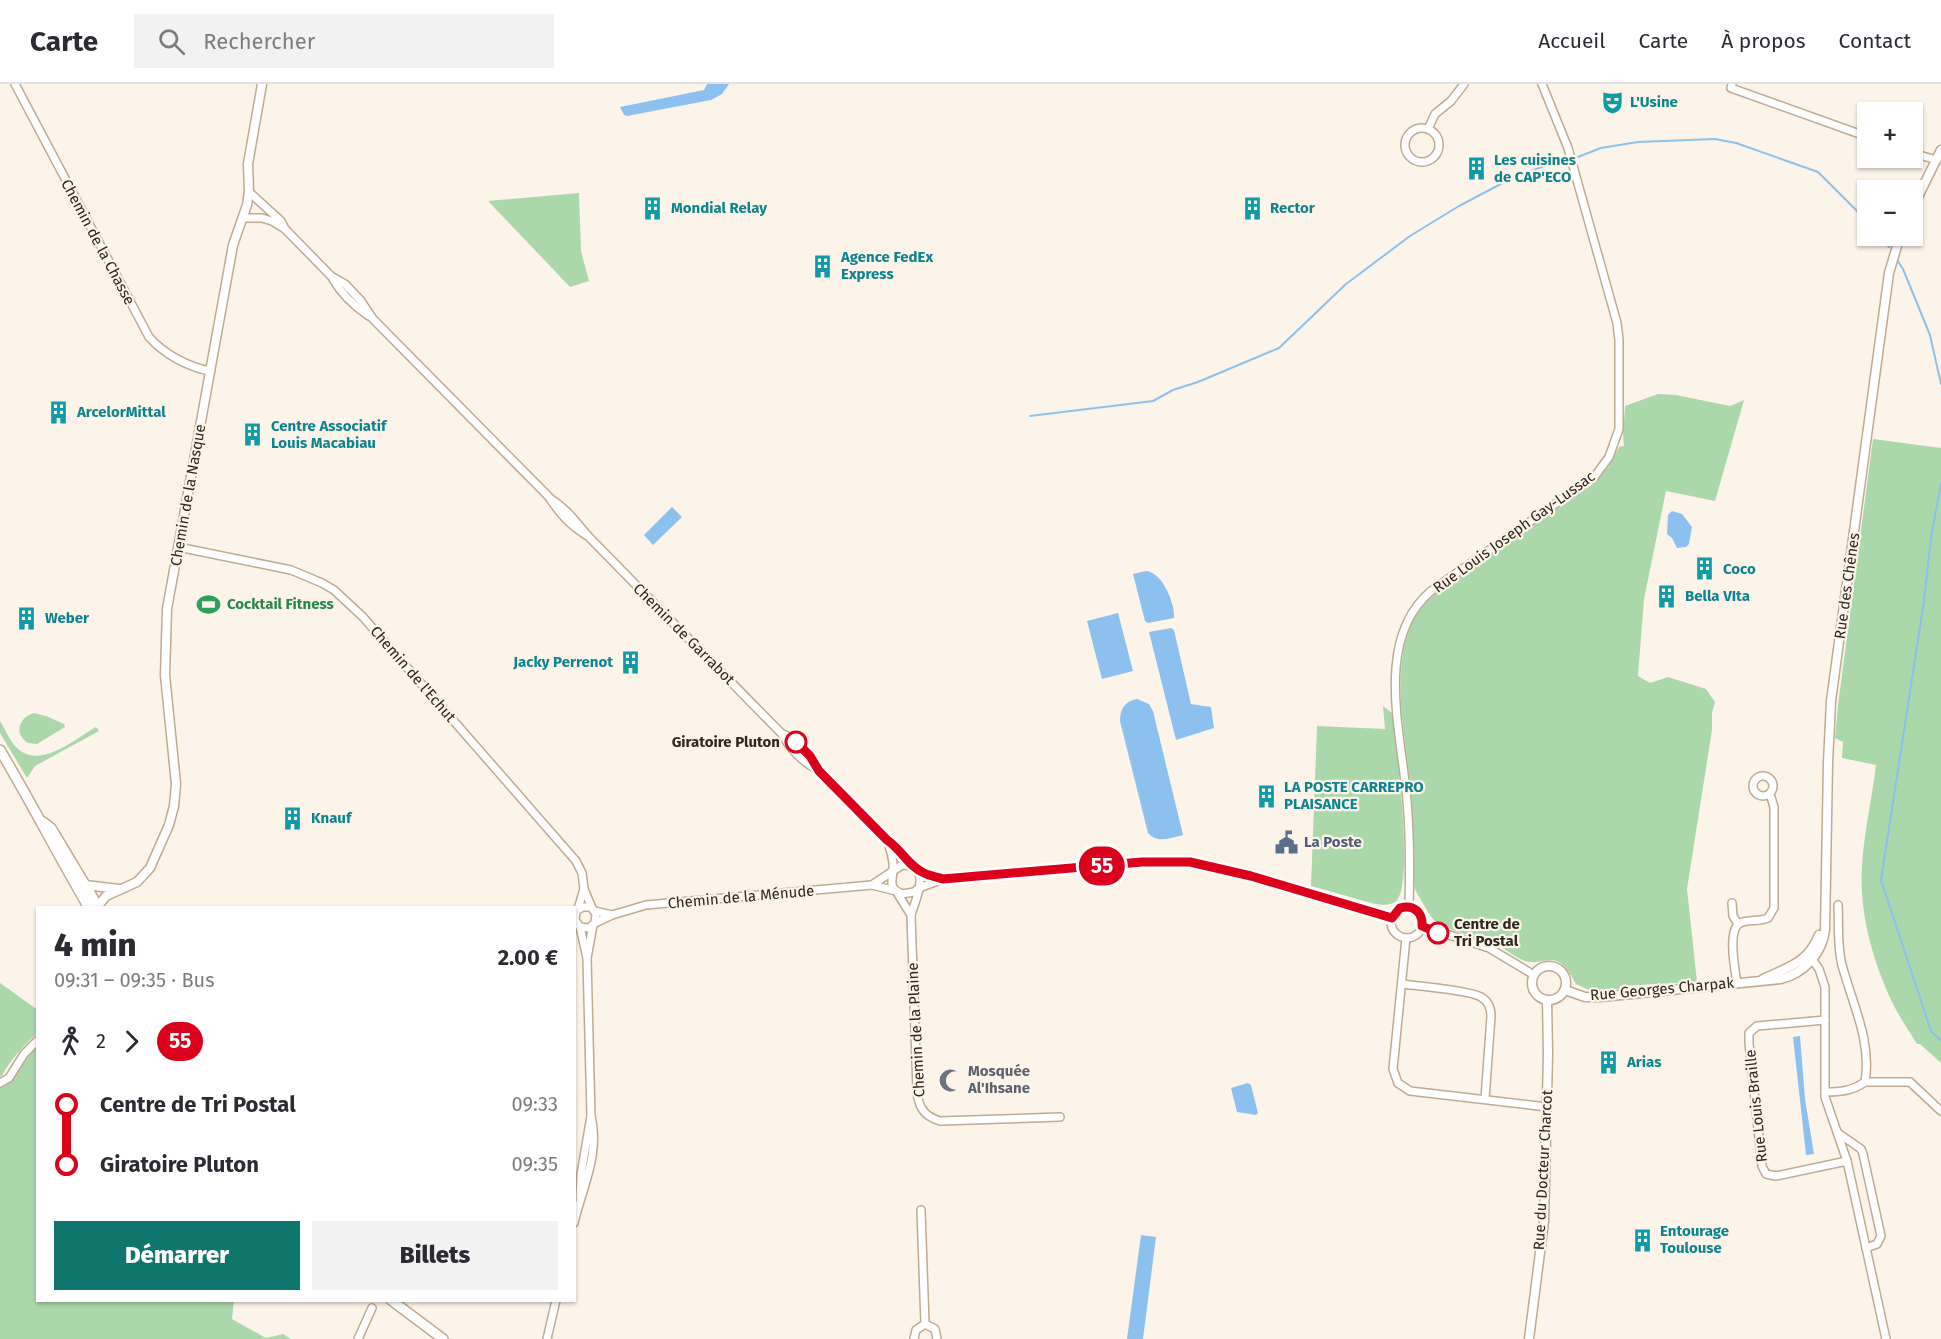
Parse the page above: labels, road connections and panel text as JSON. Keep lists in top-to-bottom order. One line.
{"streets":{"street":["Chemin de la Chasse","Chemin de la Nasque","Rue Louis Joseph Gay-Lussac","Rue des Chênes","Chemin de Garrabot","Chemin de l'Echut","Chemin de la Ménude","Rue Georges Charpak","Chemin de la Plaine","Rue Louis Braille","Rue du Docteur Charcot"]},"crossings":[["Chemin de la Chasse","Chemin de la Nasque"],["Chemin de la Nasque","Chemin de Garrabot"],["Chemin de la Nasque","Chemin de l'Echut"],["Rue des Chênes","Rue Georges Charpak"],["Chemin de Garrabot","Chemin de la Ménude"],["Chemin de Garrabot","Chemin de la Plaine"],["Chemin de l'Echut","Chemin de la Ménude"],["Chemin de la Ménude","Chemin de la Plaine"],["Rue Georges Charpak","Rue du Docteur Charcot"]],"places":{"theatre":["L'Usine"],"building":["Les cuisines de CAP'ECO","Mondial Relay","Rector","Agence FedEx Express","ArcelorMittal","Centre Associatif Louis Macabiau","Coco","Bella VIta","Weber","Jacky Perrenot","LA POSTE CARREPRO PLAISANCE","Knauf","Arias","Entourage Toulouse"],"sports":["Cocktail Fitness"],"other":["Giratoire Pluton","Centre de Tri Postal"],"public building":["La Poste"],"mosque":["Mosquée Al'Ihsane"]},"lines":["bus line 55"],"page":{"header":"Carte","search":"Rechercher","nav":["Accueil","Carte","À propos","Contact"],"on_map":"55","map_buttons":["+","−"],"heading":["4 min","09:31 – 09:35 · Bus","2.00 €"],"legs":["2","55"],"list":[{"name":"Centre de Tri Postal","value":"09:33"},{"name":"Giratoire Pluton","value":"09:35"}],"buttons":["Démarrer","Billets"]}}
